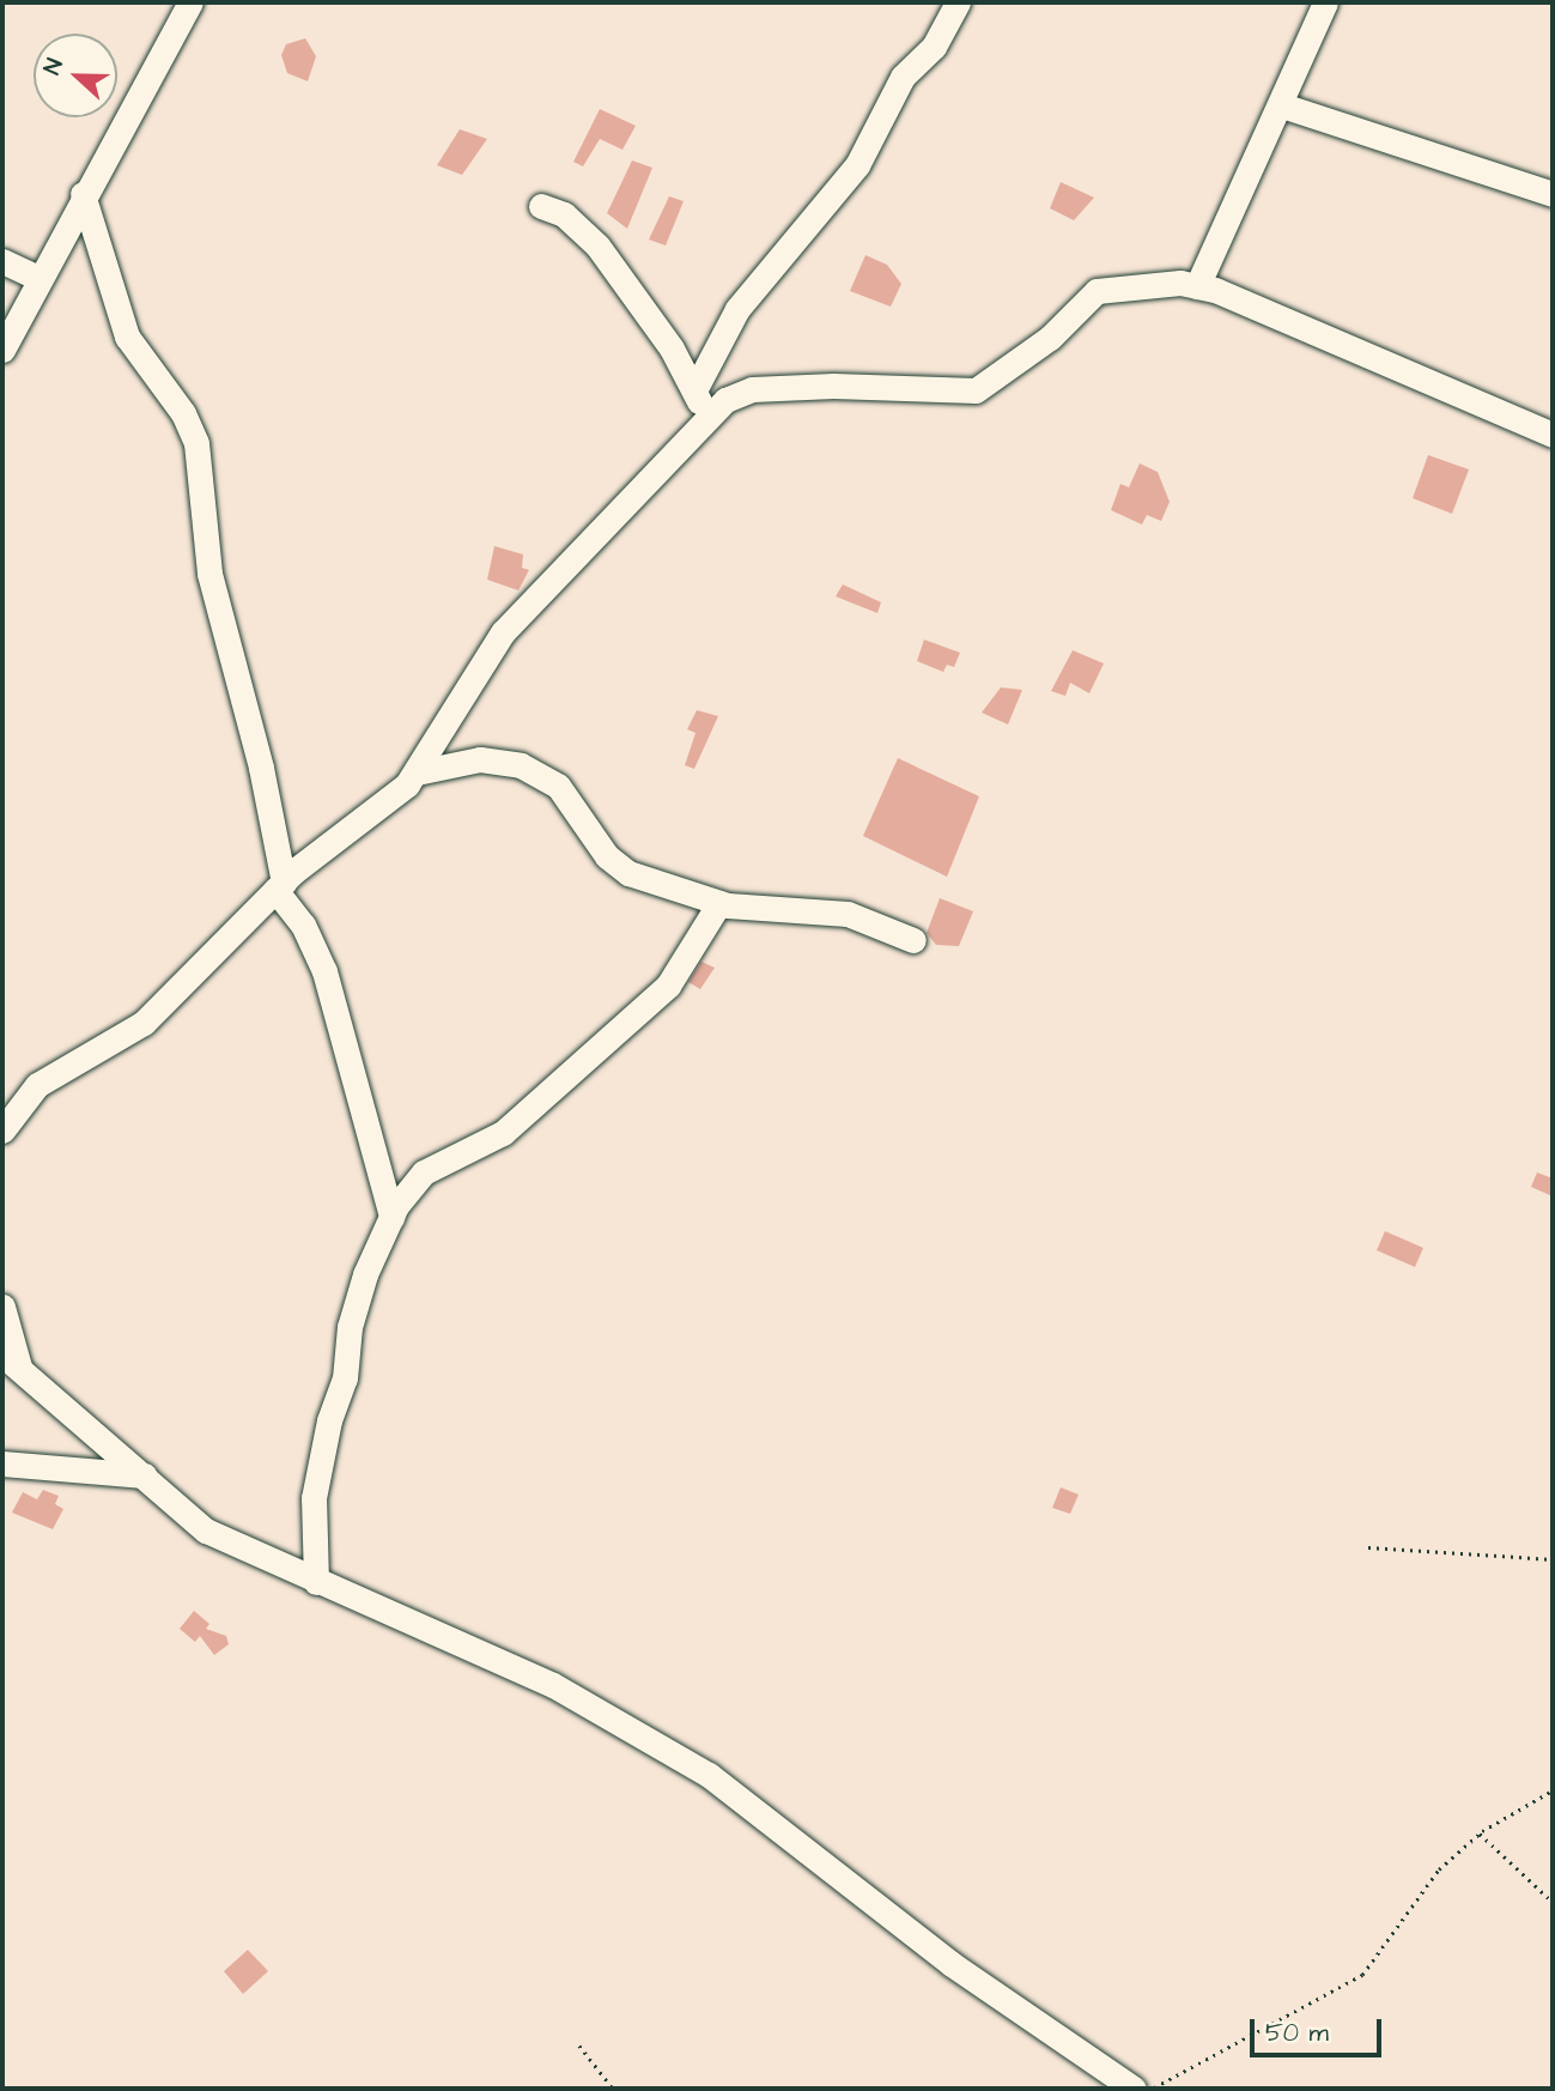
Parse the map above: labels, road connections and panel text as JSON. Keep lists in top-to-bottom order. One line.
{"scale_bar":"50 m","north":"left"}
